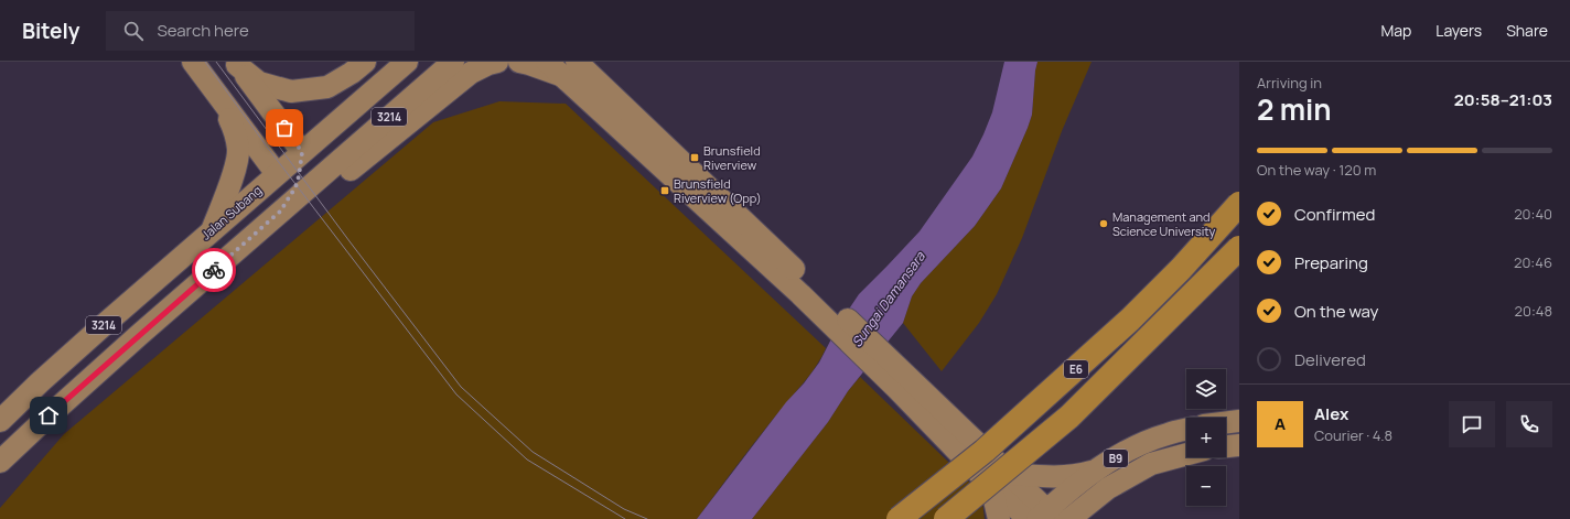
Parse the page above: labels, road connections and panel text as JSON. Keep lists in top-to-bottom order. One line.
{"streets":{"highway":["E6"],"main road":["3214","Jalan Subang","B9"]},"water":["Sungai Damansara"],"places":{"transit":["Brunsfield Riverview","Brunsfield Riverview (Opp)"],"other":["Management and Science University"]},"page":{"header":"Bitely","search":"Search here","nav":["Map","Layers","Share"],"heading":["2 min","Arriving in","20:58–21:03"],"panel":["Alex","Courier · 4.8"],"bar":"On the way · 120 m","list":[["Confirmed","20:40"],["Preparing","20:46"],["On the way","20:48"],"Delivered"],"map_buttons":["+","−"],"round":"A"}}
